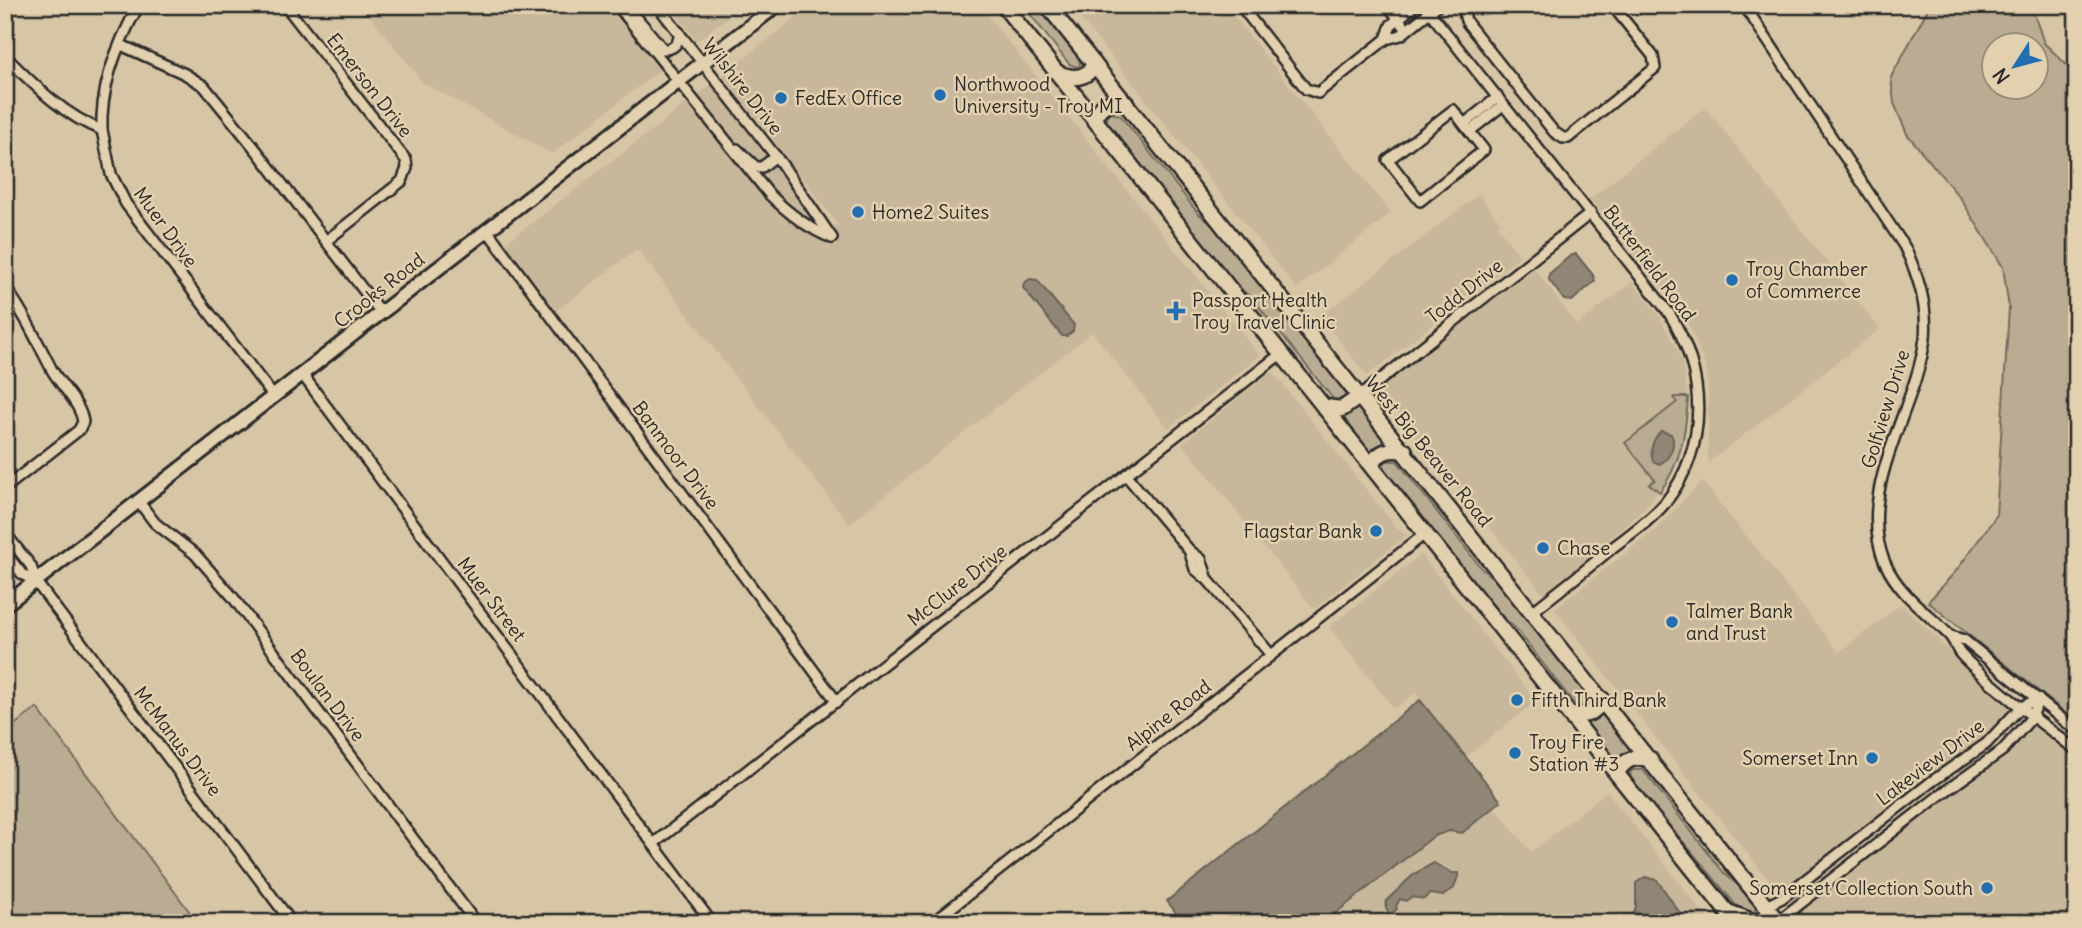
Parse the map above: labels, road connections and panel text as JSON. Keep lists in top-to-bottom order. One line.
{"streets":{"main road":["Crooks Road","West Big Beaver Road"],"street":["Emerson Drive","Wilshire Drive","Muer Drive","Butterfield Road","Todd Drive","Golfview Drive","Banmoor Drive","McClure Drive","Muer Street","Boulan Drive","Alpine Road","McManus Drive","Lakeview Drive"]},"crossings":[["Wilshire Drive","Crooks Road"],["Muer Drive","Crooks Road"],["Butterfield Road","Todd Drive"],["Butterfield Road","West Big Beaver Road"],["Crooks Road","Banmoor Drive"],["Crooks Road","Muer Street"],["Crooks Road","Boulan Drive"],["Crooks Road","McManus Drive"],["Todd Drive","West Big Beaver Road"],["Golfview Drive","Lakeview Drive"],["West Big Beaver Road","Lakeview Drive"],["Banmoor Drive","McClure Drive"],["McClure Drive","Muer Street"]],"places":{"other":["Northwood University - Troy MI","FedEx Office","Home2 Suites","Troy Chamber of Commerce","Flagstar Bank","Chase","Talmer Bank and Trust","Fifth Third Bank","Troy Fire Station #3","Somerset Inn","Somerset Collection South"],"health":["Passport Health Troy Travel Clinic"]},"north":"bottom left"}
